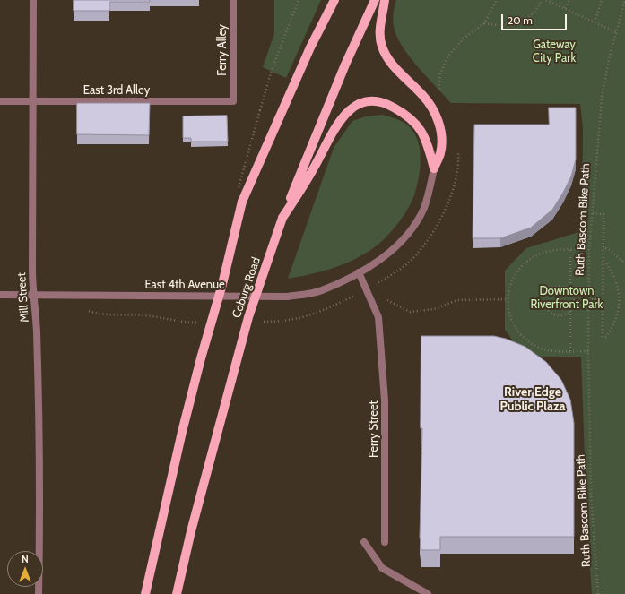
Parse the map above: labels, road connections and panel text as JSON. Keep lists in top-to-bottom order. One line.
{"streets":{"main road":["Coburg Road"],"street":["Ferry Alley","East 3rd Alley","East 4th Avenue","Mill Street","Ferry Street"],"path":["Ruth Bascom Bike Path"]},"crossings":[["Ferry Alley","East 3rd Alley"],["East 3rd Alley","Mill Street"],["East 4th Avenue","Mill Street"],["East 4th Avenue","Ferry Street"]],"districts":["River Edge Public Plaza"],"parks":["Gateway City Park","Downtown Riverfront Park"],"scale_bar":"20 m","north":"top"}
